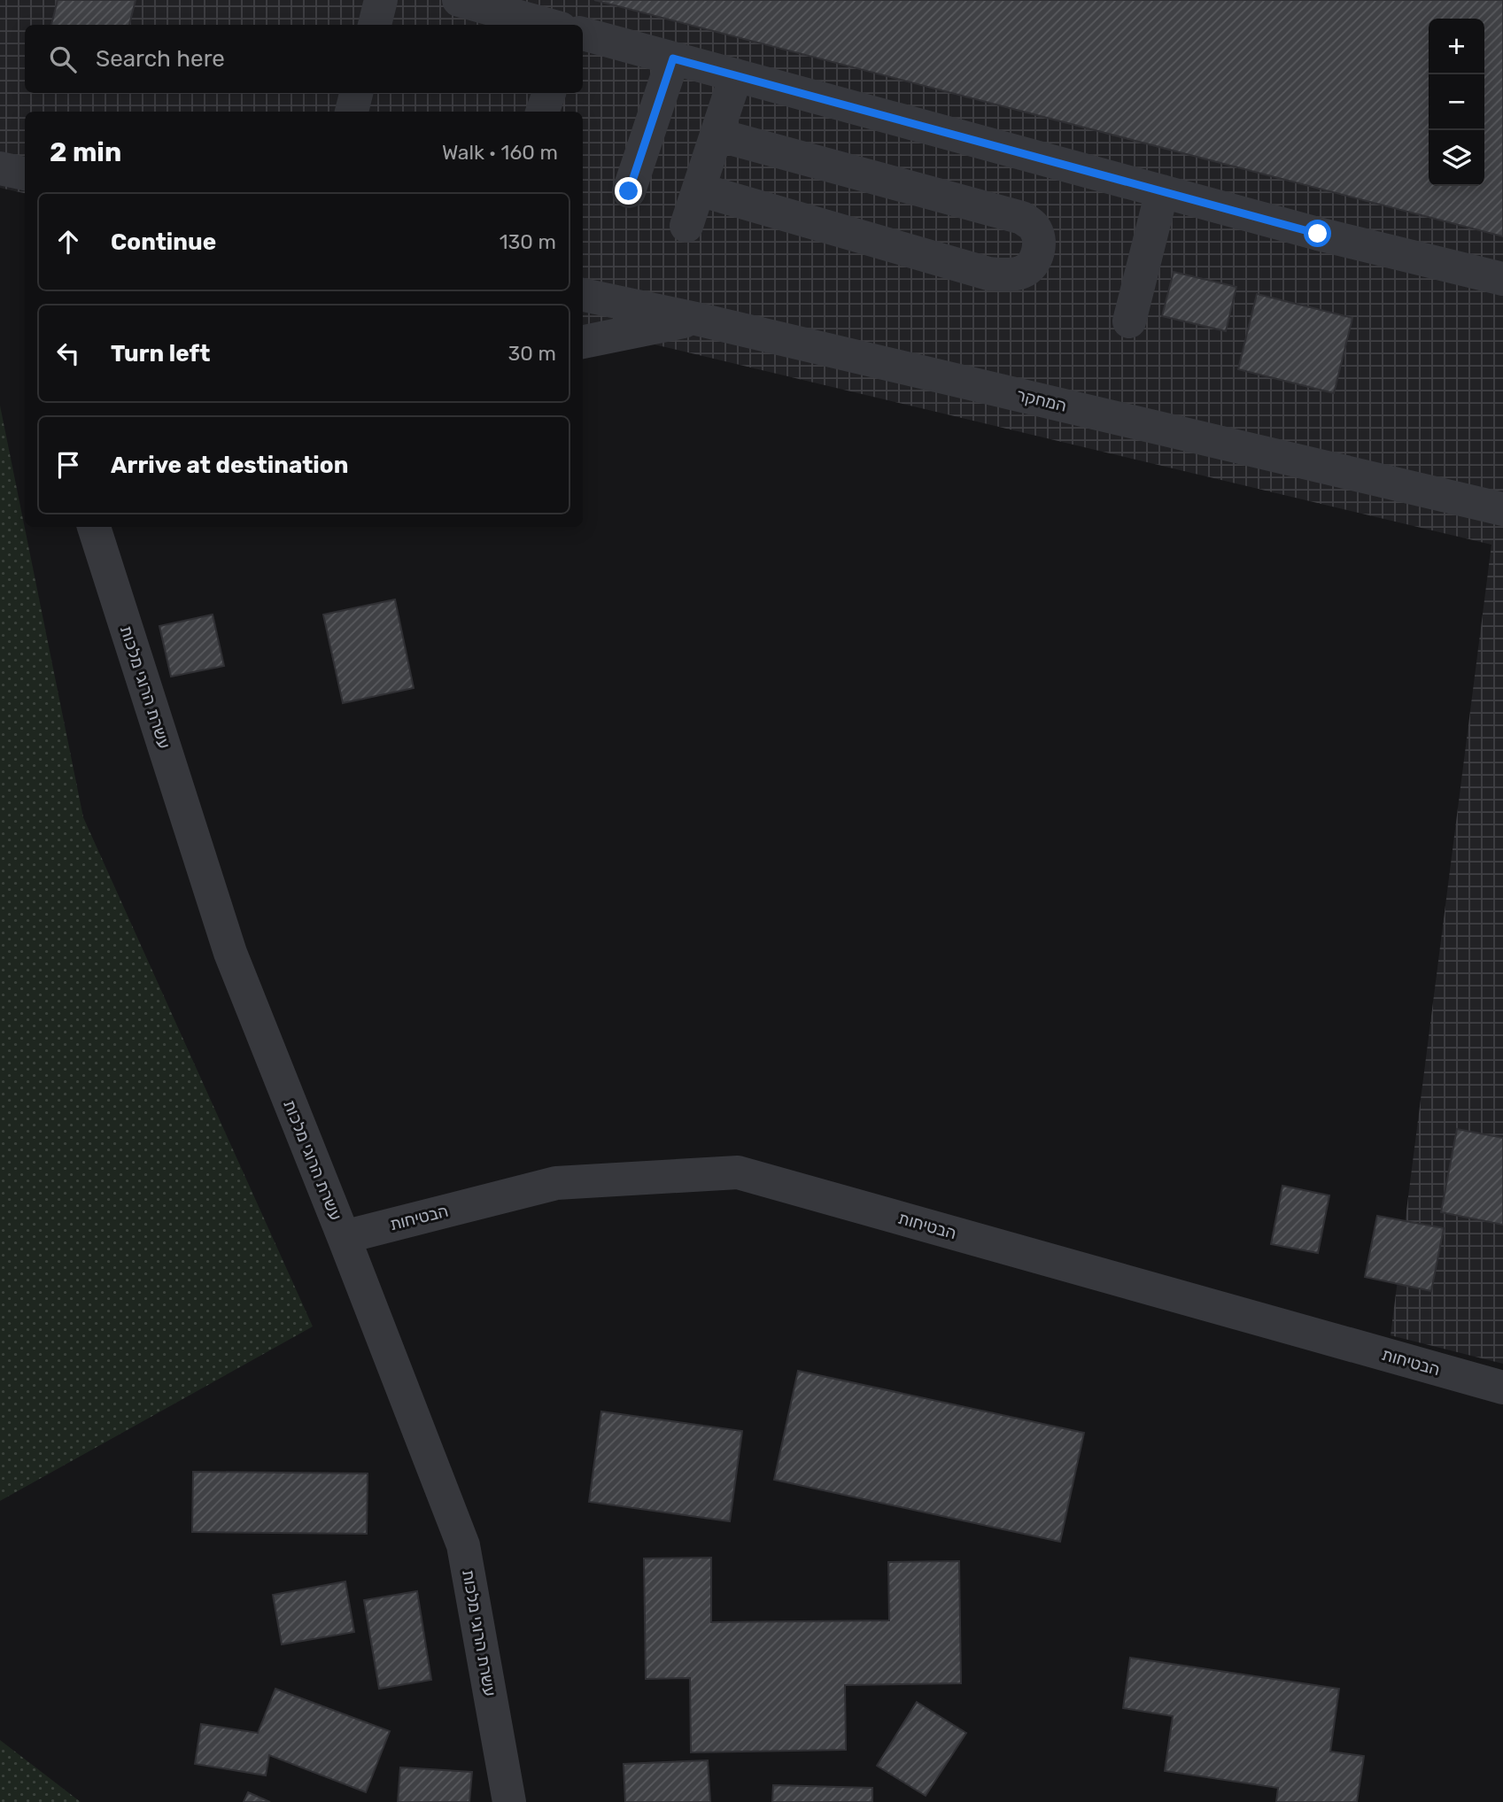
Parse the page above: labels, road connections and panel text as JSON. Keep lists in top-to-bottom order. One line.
{"streets":{"street":["המחקר","עשרת הרוגי מלכות","הבטיחות"]},"crossings":[["עשרת הרוגי מלכות","הבטיחות"]],"page":{"map_buttons":["+","−"],"search":"Search here","heading":["2 min","Walk · 160 m"],"list":[["Continue","130 m"],["Turn left","30 m"],"Arrive at destination"]}}
